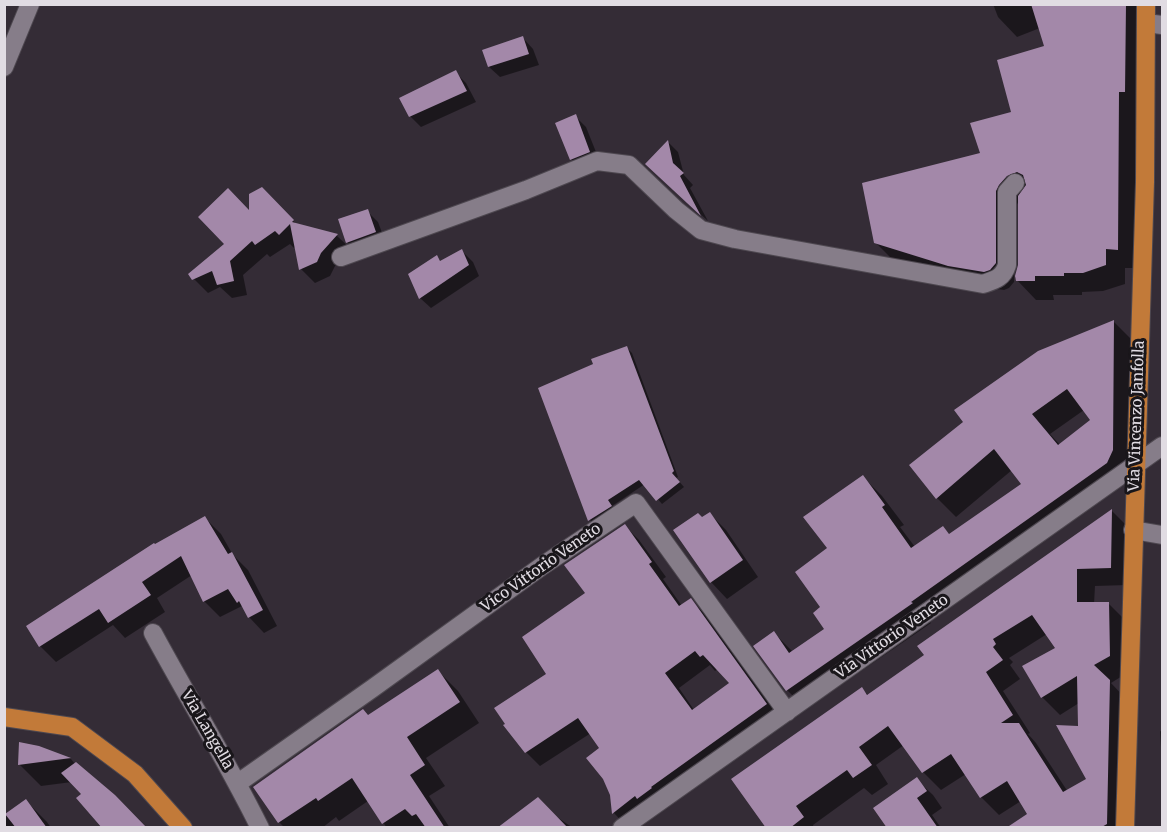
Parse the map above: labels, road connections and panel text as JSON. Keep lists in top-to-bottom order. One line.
{"streets":{"main road":["Via Vincenzo Janfolla"],"street":["Vico Vittorio Veneto","Via Vittorio Veneto","Via Langella"]},"crossings":[["Via Vincenzo Janfolla","Via Vittorio Veneto"],["Vico Vittorio Veneto","Via Vittorio Veneto"],["Vico Vittorio Veneto","Via Langella"]]}
